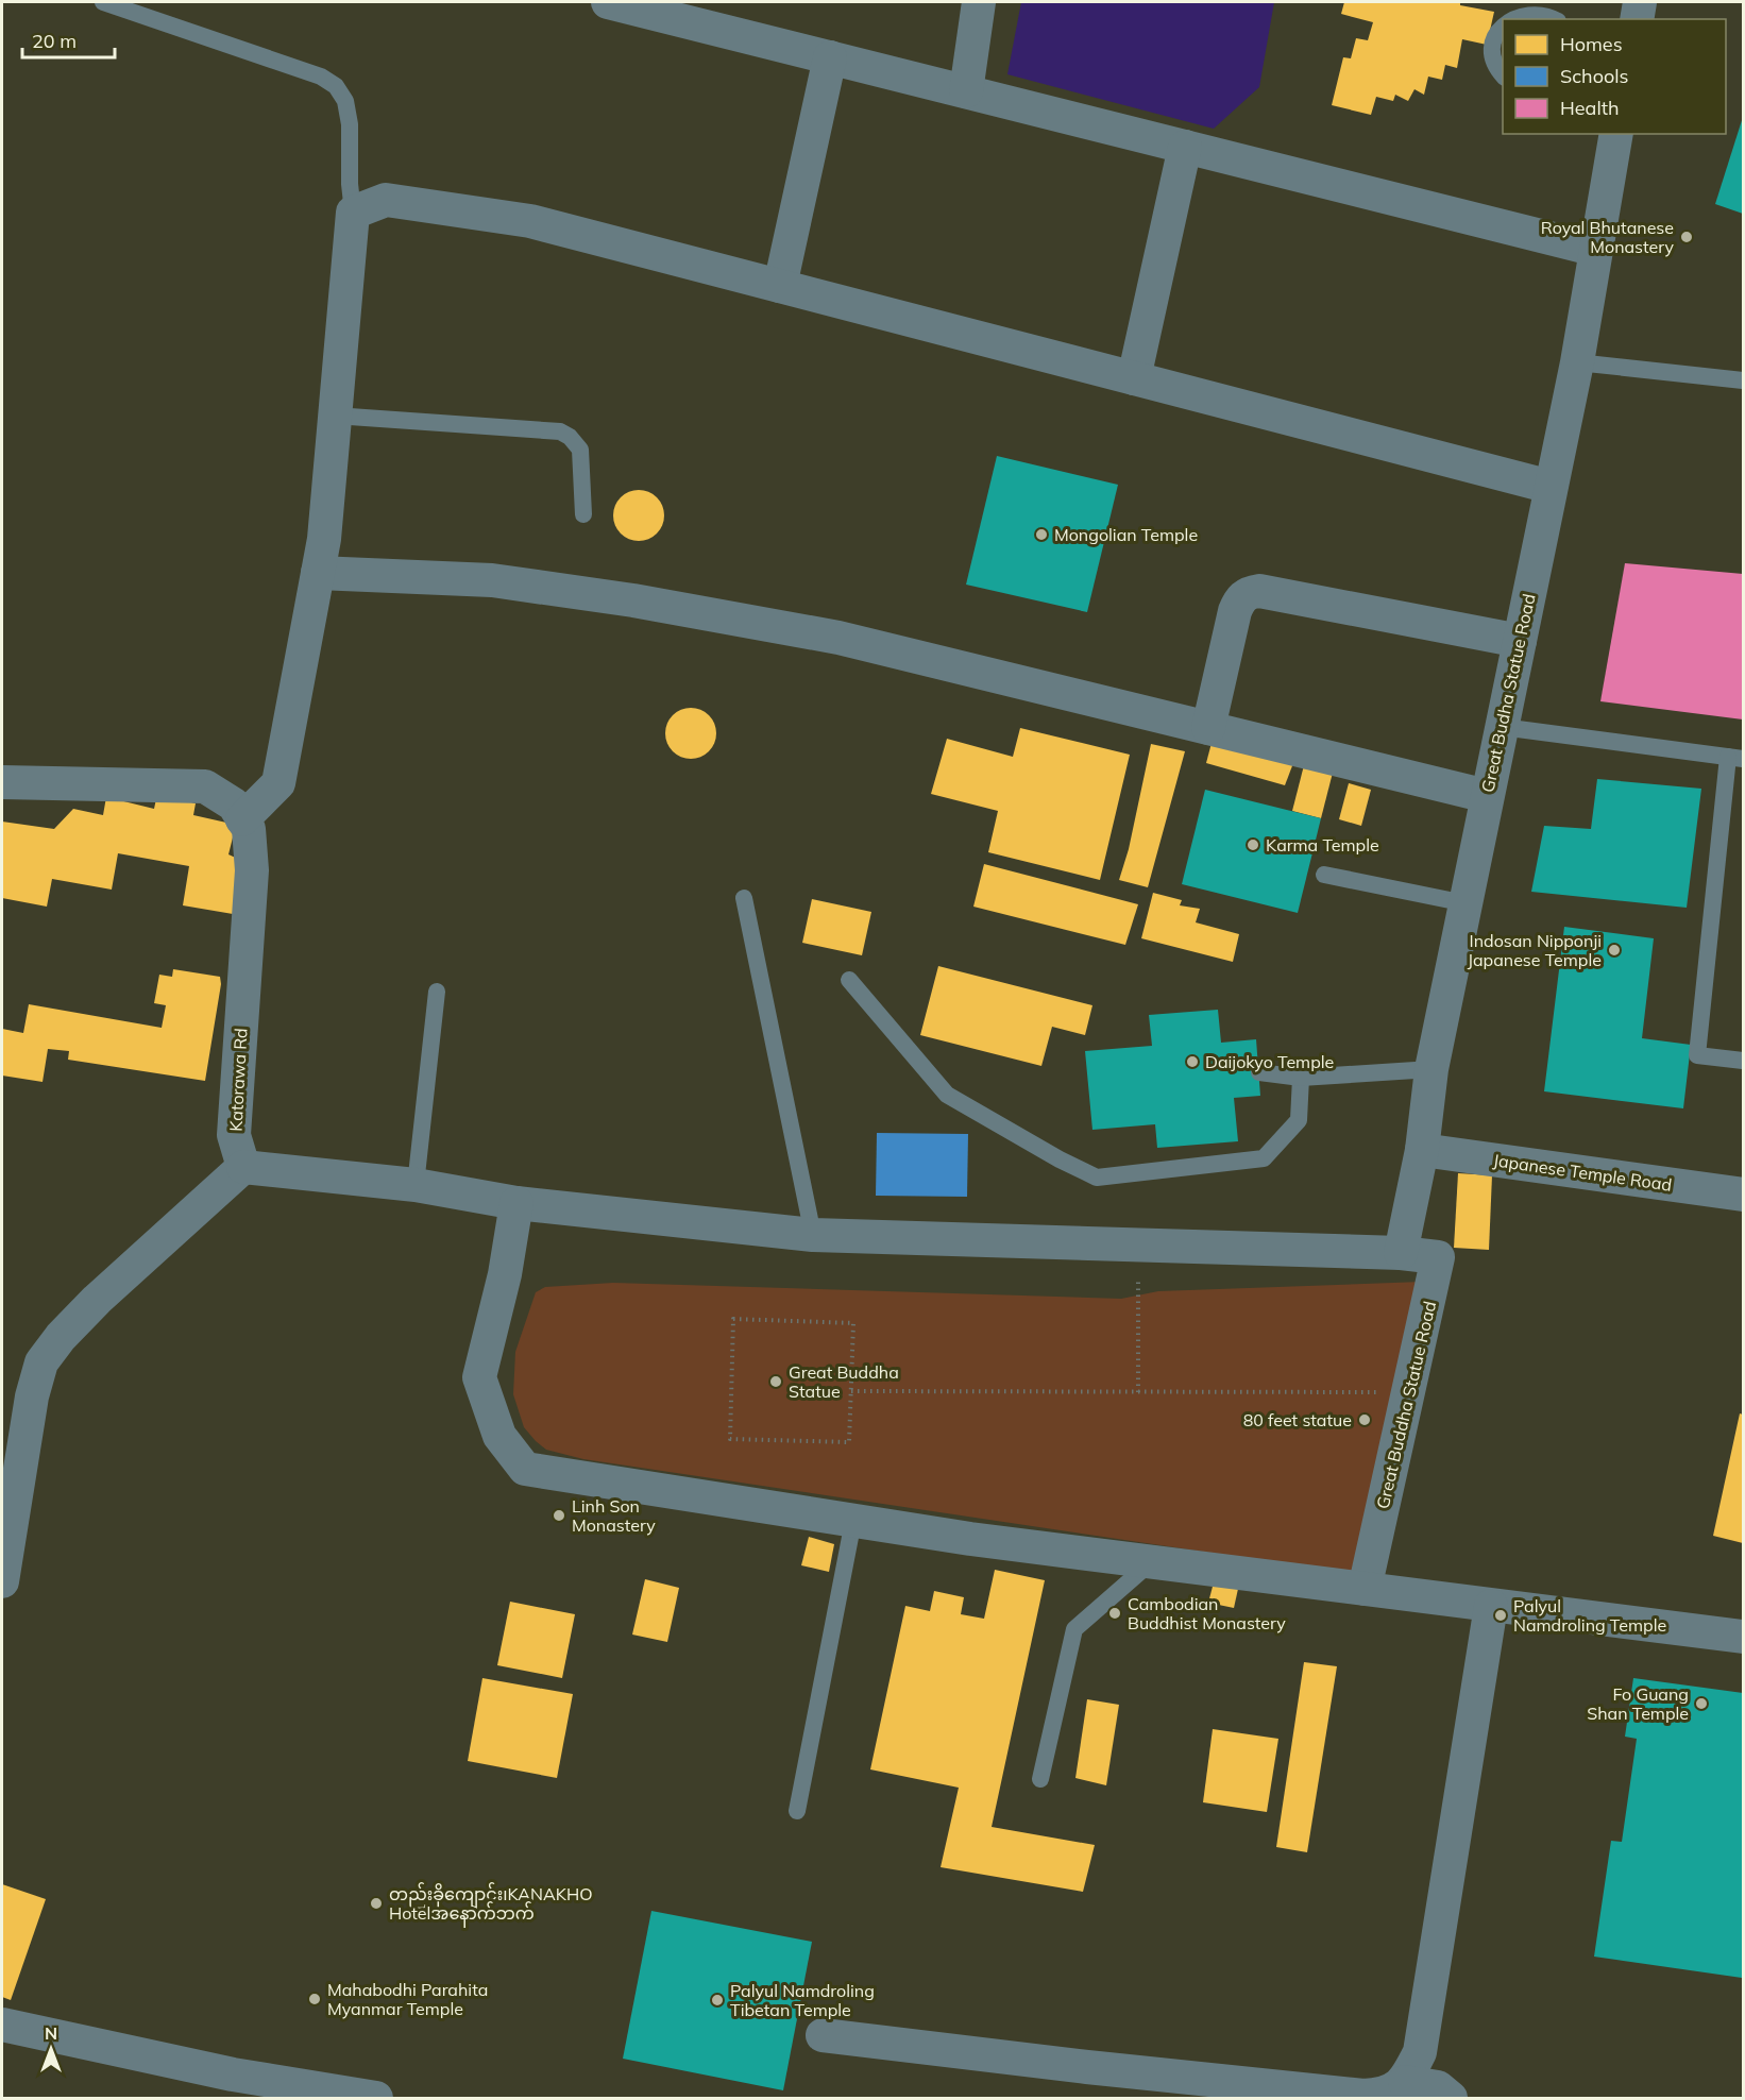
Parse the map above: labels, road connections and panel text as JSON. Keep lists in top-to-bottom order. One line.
{"streets":{"street":["Great Budha Statue Road","Katorawa Rd","Japanese Temple Road","Great Buddha Statue Road"]},"crossings":[["Great Budha Statue Road","Japanese Temple Road"],["Great Budha Statue Road","Great Buddha Statue Road"]],"places":["Royal Bhutanese Monastery","Mongolian Temple","Karma Temple","Indosan Nipponji Japanese Temple","Daijokyo Temple","Great Buddha Statue","80 feet statue","Linh Son Monastery","Cambodian Buddhist Monastery","Palyul Namdroling Temple","Fo Guang Shan Temple","တည်းခိုကျောင်း၊KANAKHO Hotelအနောက်ဘက်","Mahabodhi Parahita Myanmar Temple","Palyul Namdroling Tibetan Temple"],"legend":["Homes","Schools","Health"],"scale_bar":"20 m","north":"top"}
